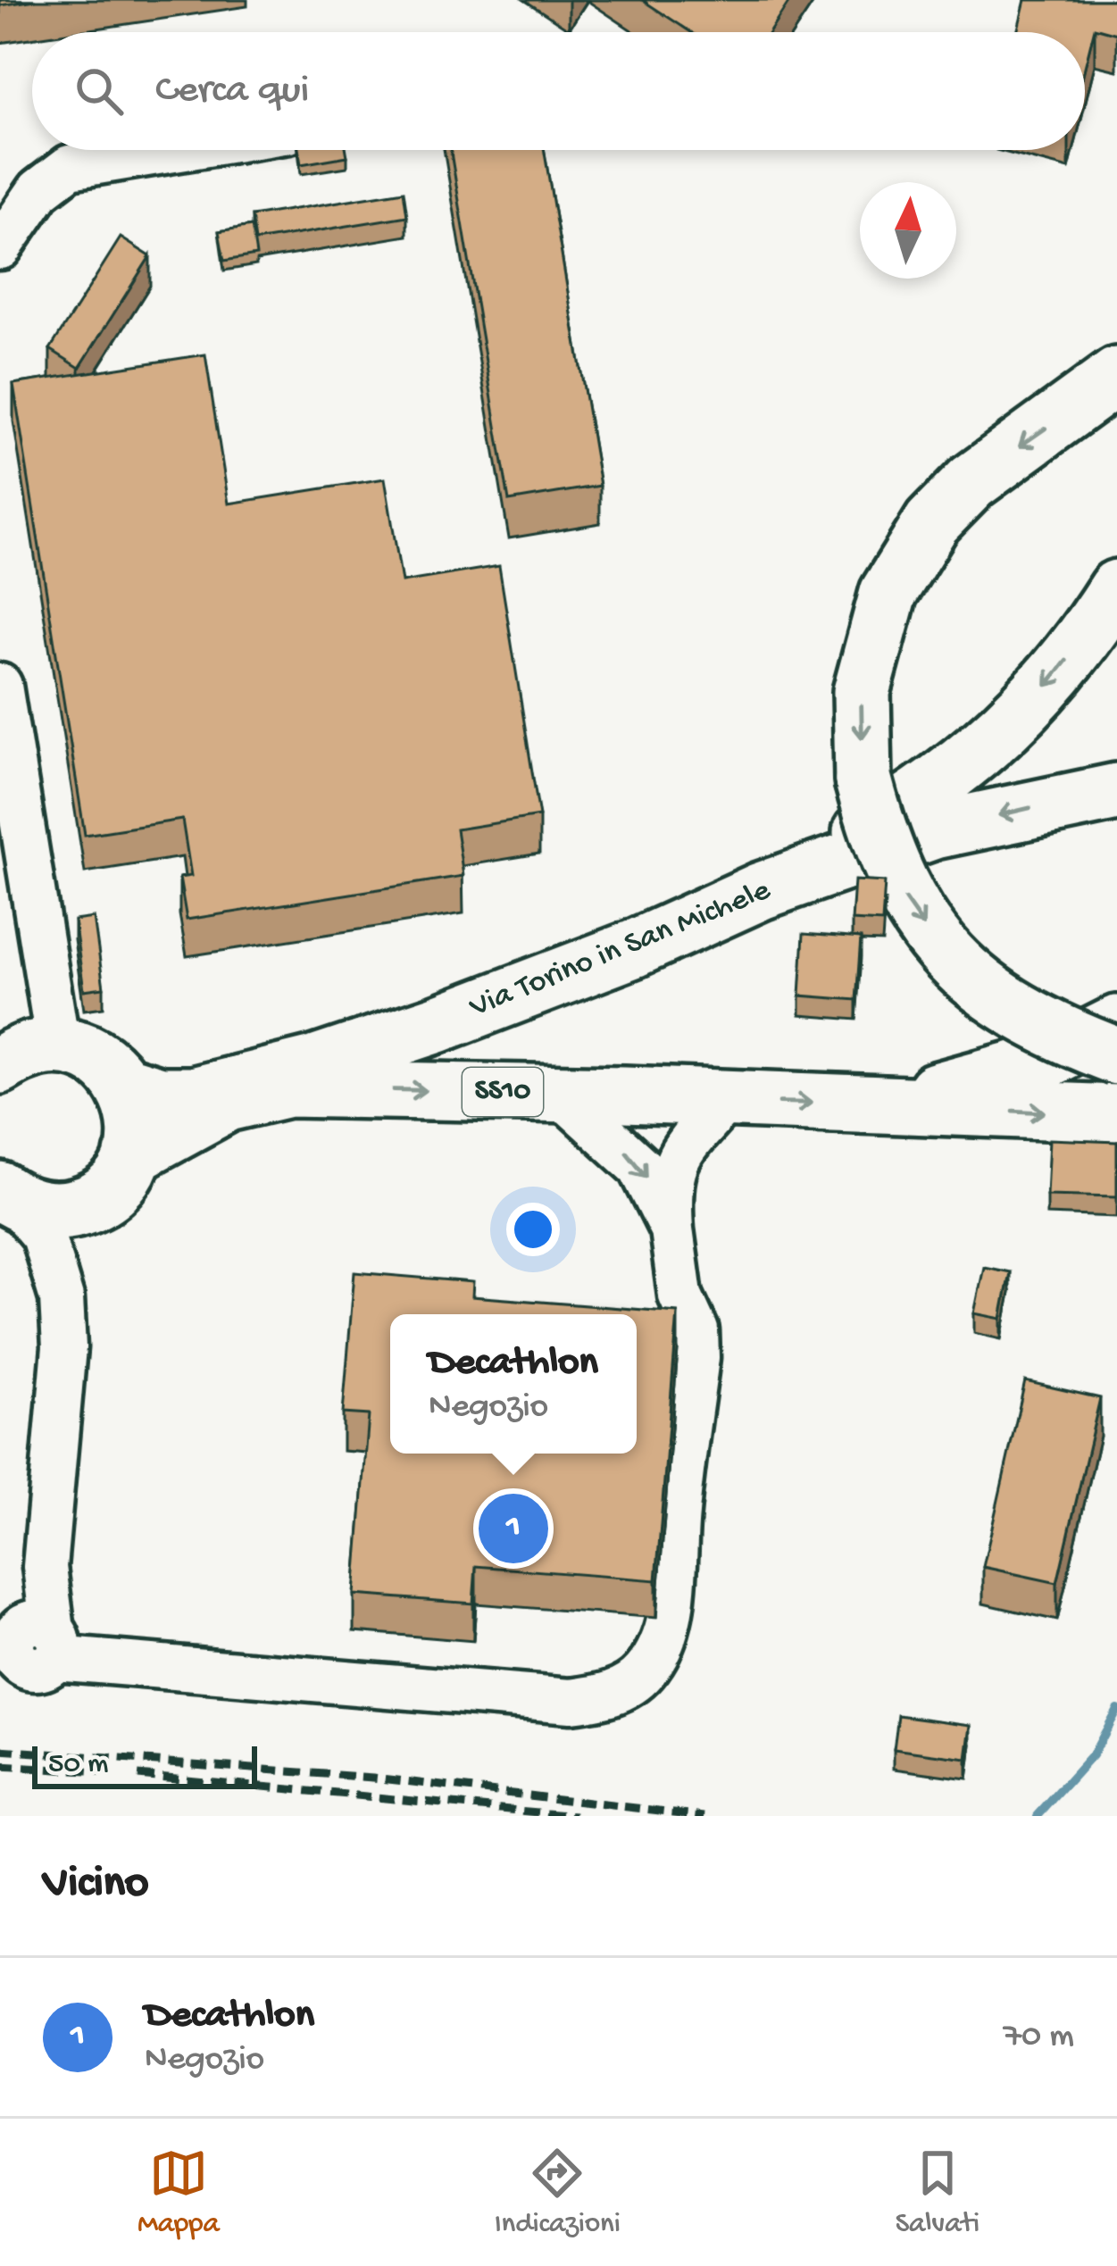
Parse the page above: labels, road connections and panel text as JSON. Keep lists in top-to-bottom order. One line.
{"streets":{"main road":["Via Torino in San Michele","SS10"]},"scale_bar":"50 m","north":"top","page":{"search":"Cerca qui","popup":["Decathlon","Negozio"],"pins":"1","scale":"50 m","heading":"Vicino","list":[{"mark":"1","name":"Decathlon","note":"Negozio","value":"70 m"}],"nav":["Mappa","Indicazioni","Salvati"]}}
